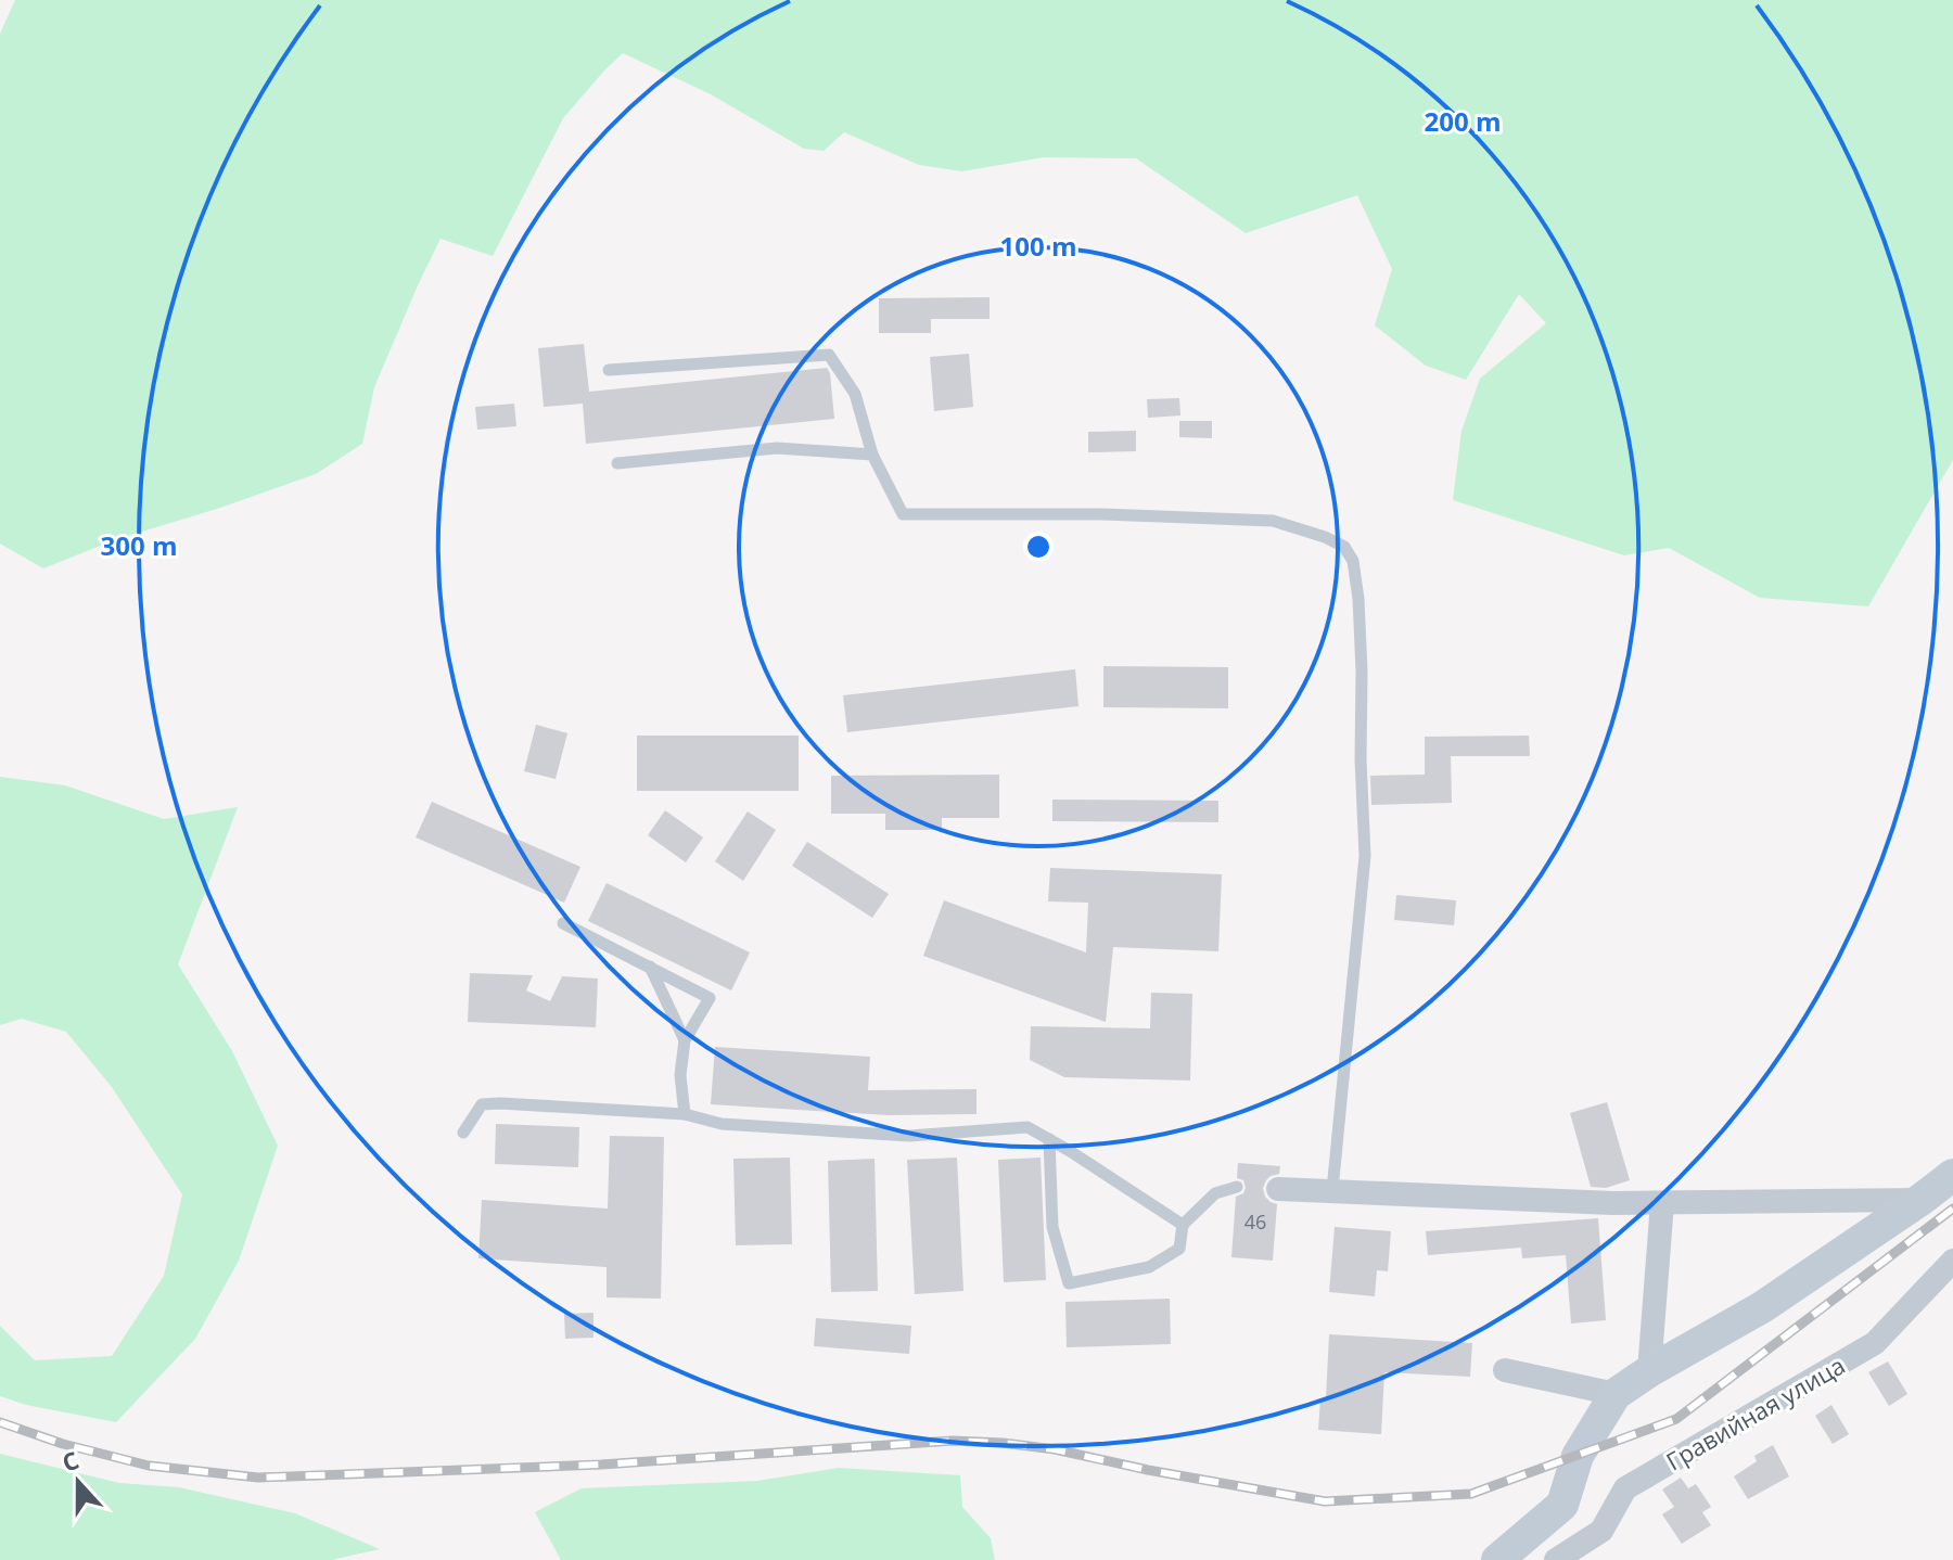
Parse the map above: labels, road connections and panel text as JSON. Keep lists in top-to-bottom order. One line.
{"streets":{"street":["Гравийная улица"]},"house_numbers":["46"],"north":"top","rings":["200 m","100 m","300 m"]}
